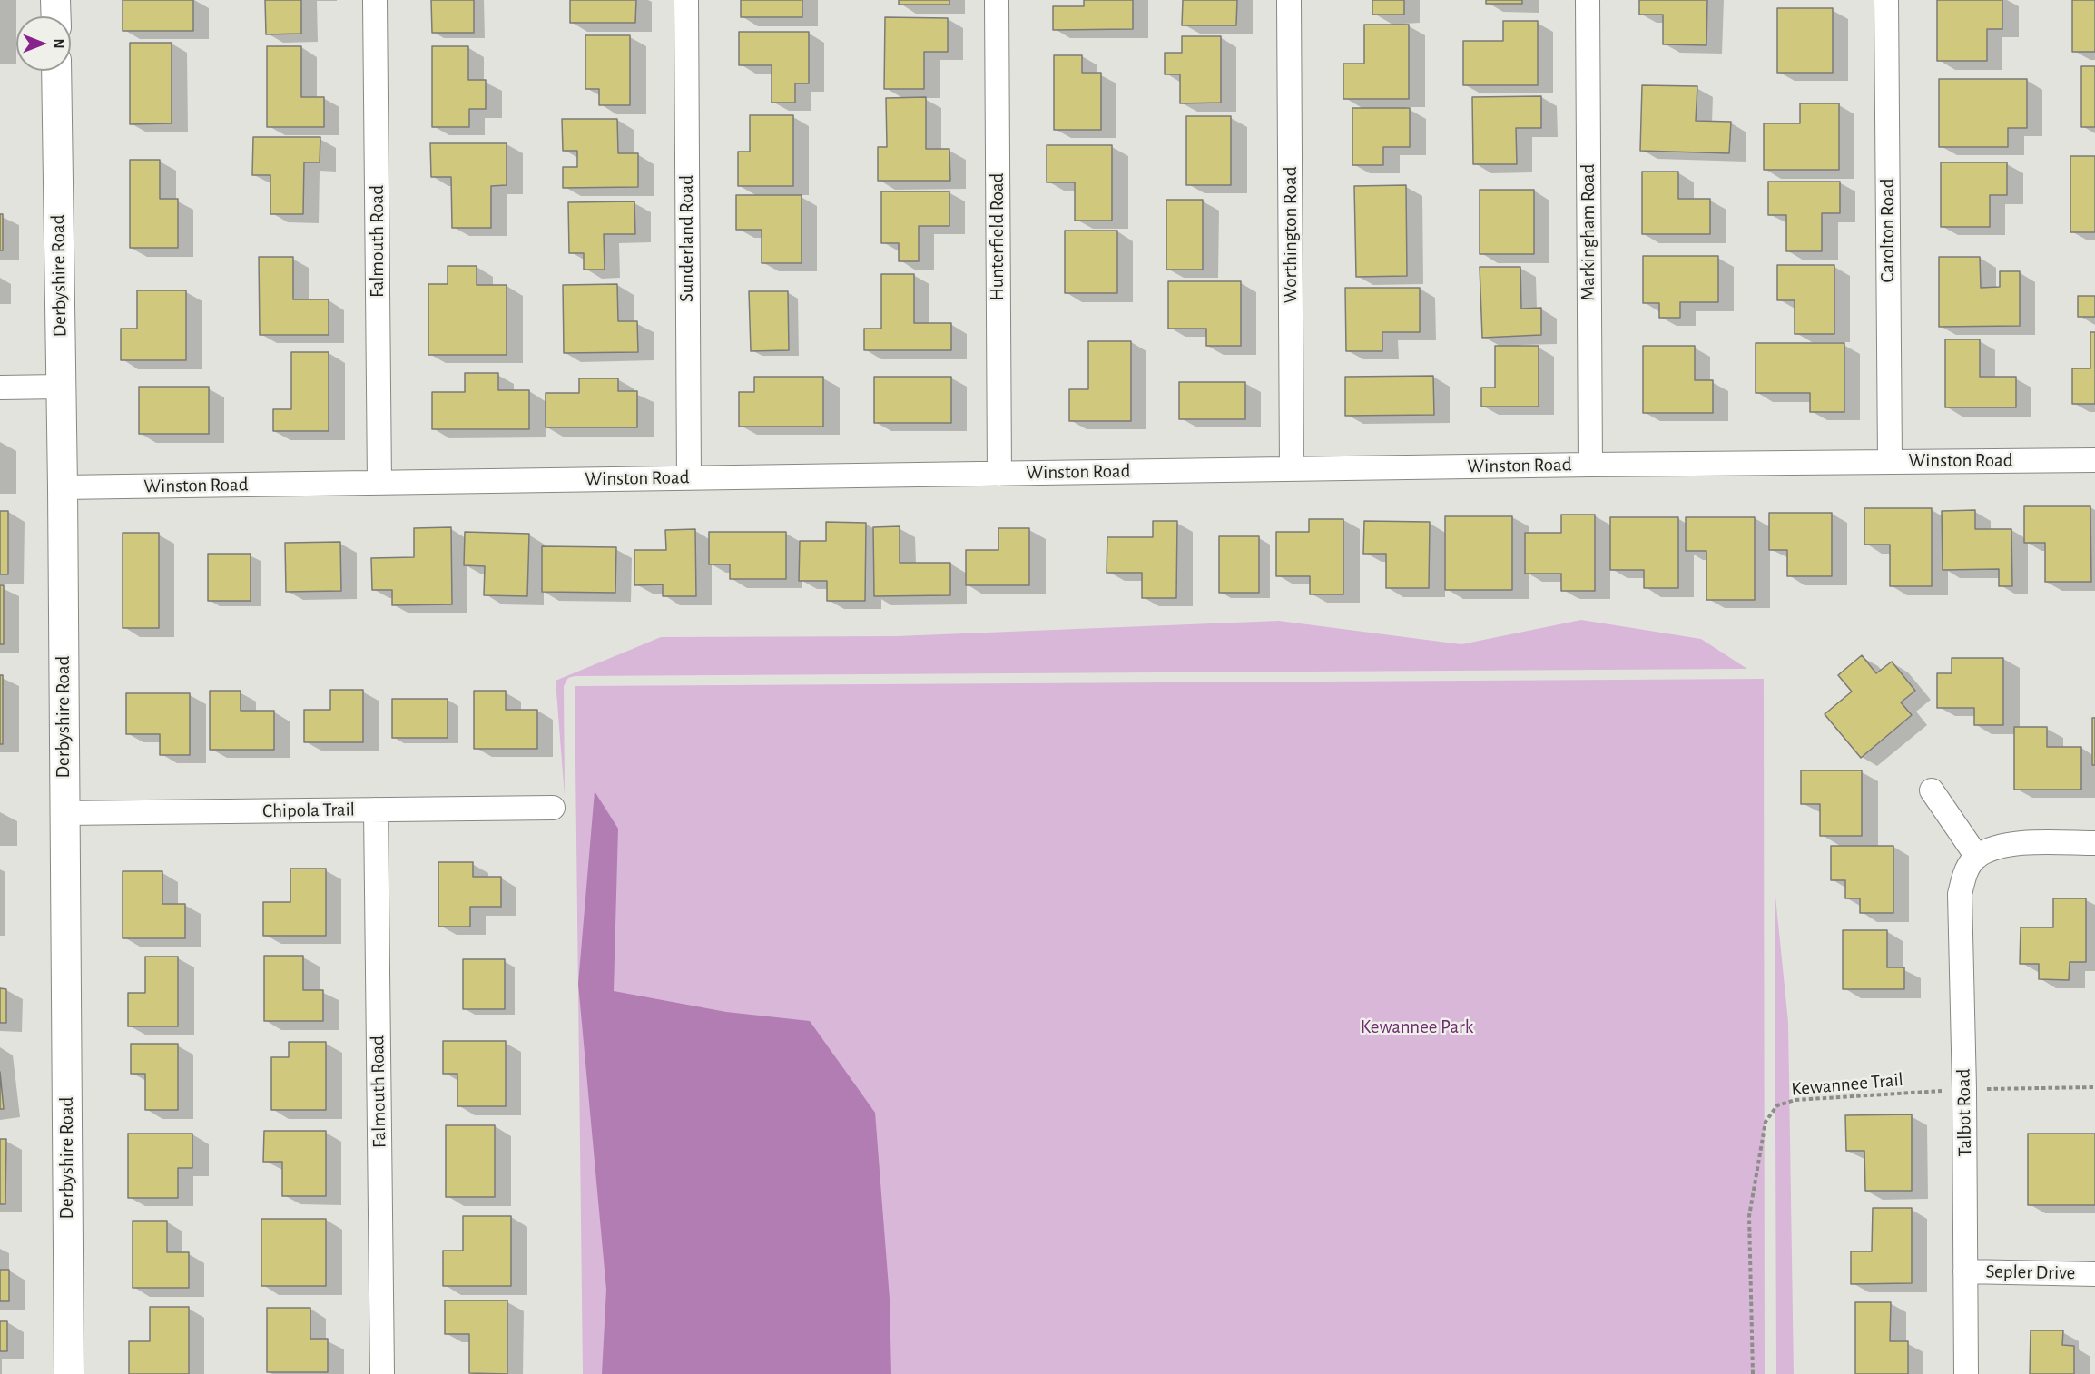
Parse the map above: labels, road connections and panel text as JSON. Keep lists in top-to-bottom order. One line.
{"streets":{"street":["Carolton Road","Markingham Road","Worthington Road","Hunterfield Road","Sunderland Road","Falmouth Road","Derbyshire Road","Winston Road","Chipola Trail","Talbot Road","Sepler Drive"],"path":["Kewannee Trail"]},"crossings":[["Carolton Road","Winston Road"],["Markingham Road","Winston Road"],["Worthington Road","Winston Road"],["Hunterfield Road","Winston Road"],["Sunderland Road","Winston Road"],["Falmouth Road","Winston Road"],["Falmouth Road","Chipola Trail"],["Derbyshire Road","Winston Road"],["Derbyshire Road","Chipola Trail"],["Kewannee Trail","Talbot Road"],["Talbot Road","Sepler Drive"]],"parks":["Kewannee Park"],"north":"right"}
